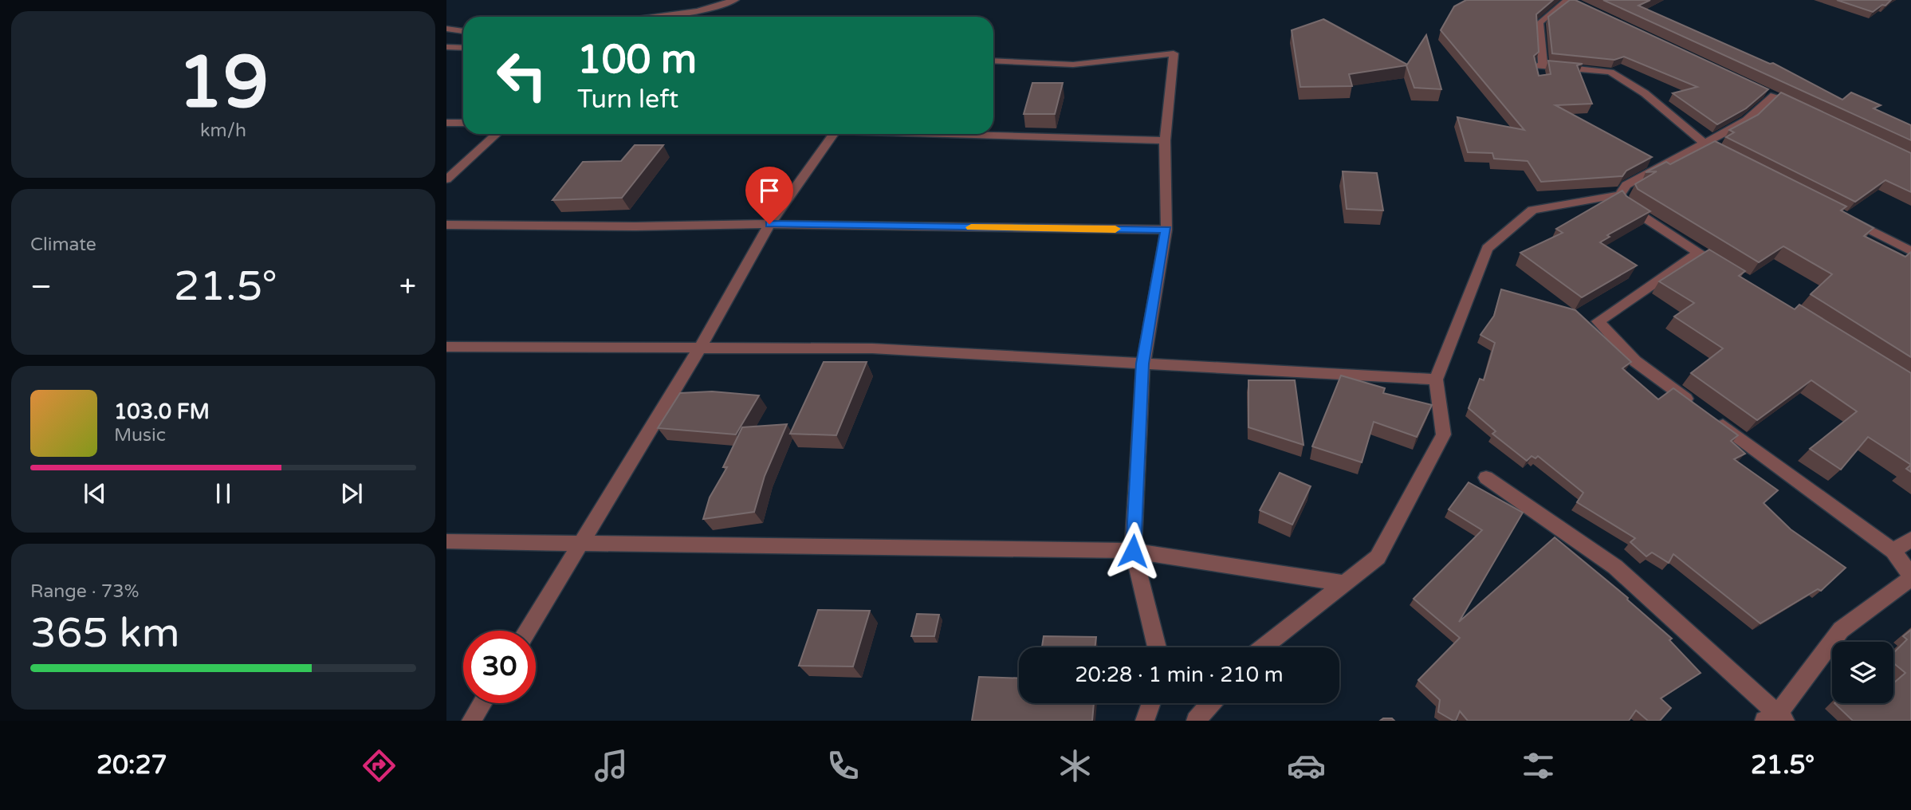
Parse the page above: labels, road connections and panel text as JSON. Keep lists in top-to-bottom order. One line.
{"page":{"tile":[["19","km/h"],"Climate",["Range · 73%","365 km"]],"turn":["100 m","Turn left"],"heat":["−","21.5°","+"],"song":["103.0 FM","Music"],"limit":"30","trip":"20:28 · 1 min · 210 m","tabs":["20:27","21.5°"]}}
